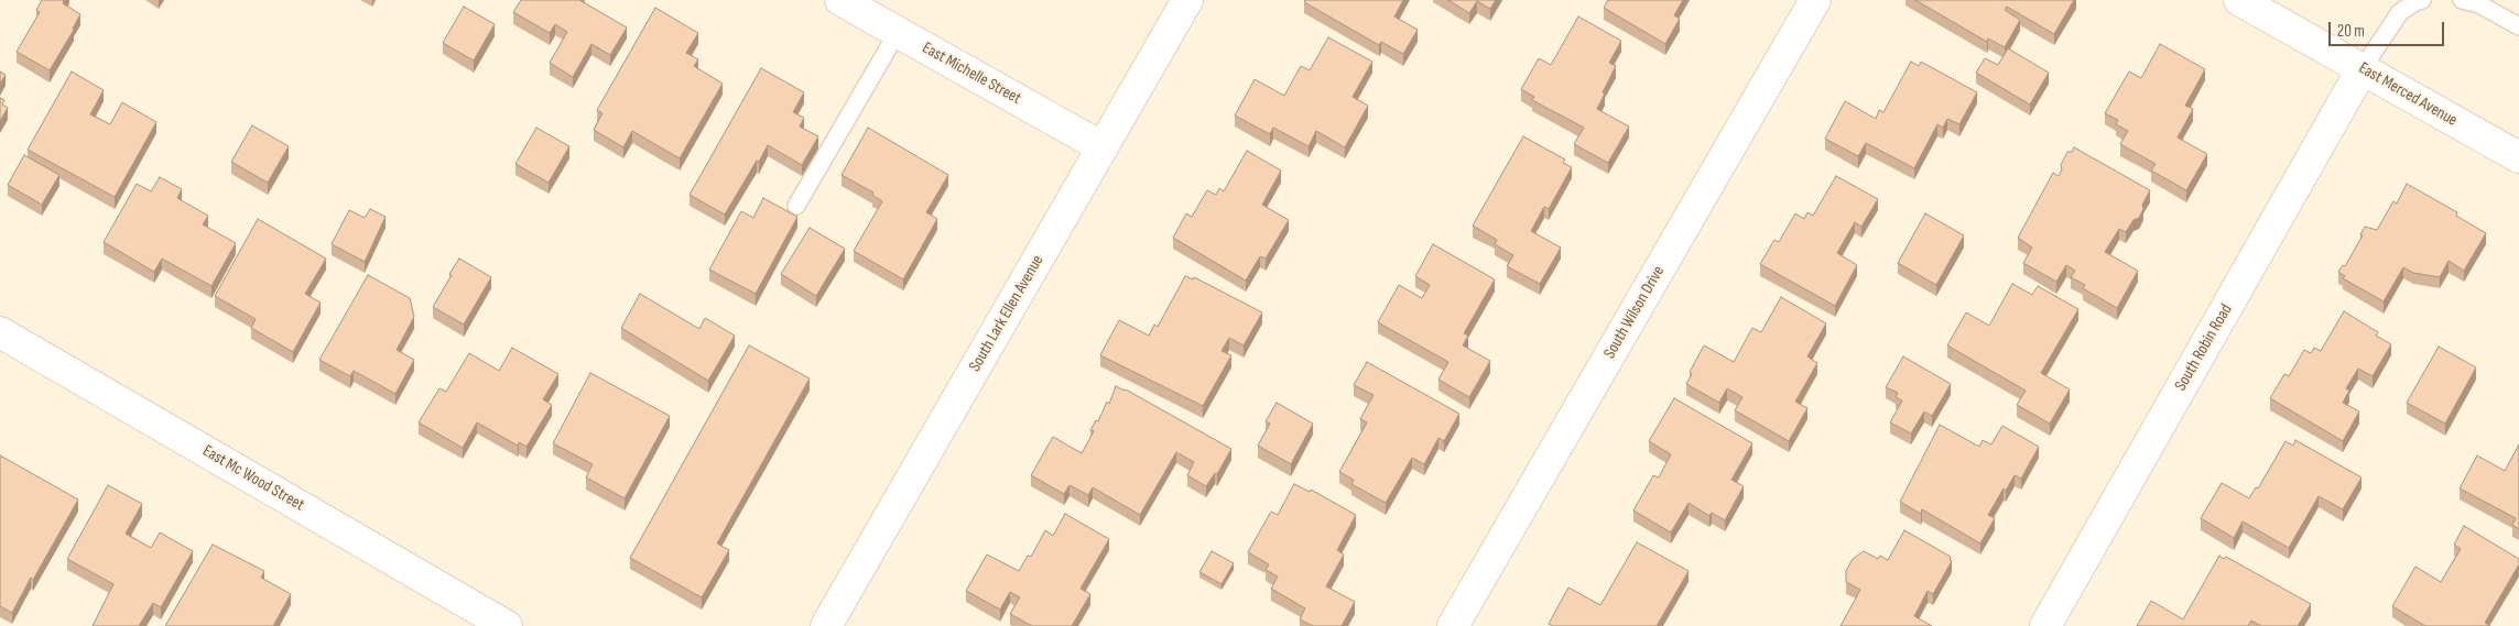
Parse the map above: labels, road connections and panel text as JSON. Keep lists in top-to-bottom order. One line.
{"streets":{"street":["East Michelle Street","East Merced Avenue","South Wilson Drive","South Lark Ellen Avenue","South Robin Road","East Mc Wood Street"]},"crossings":[["East Michelle Street","South Lark Ellen Avenue"],["East Merced Avenue","South Robin Road"]],"scale_bar":"20 m"}
